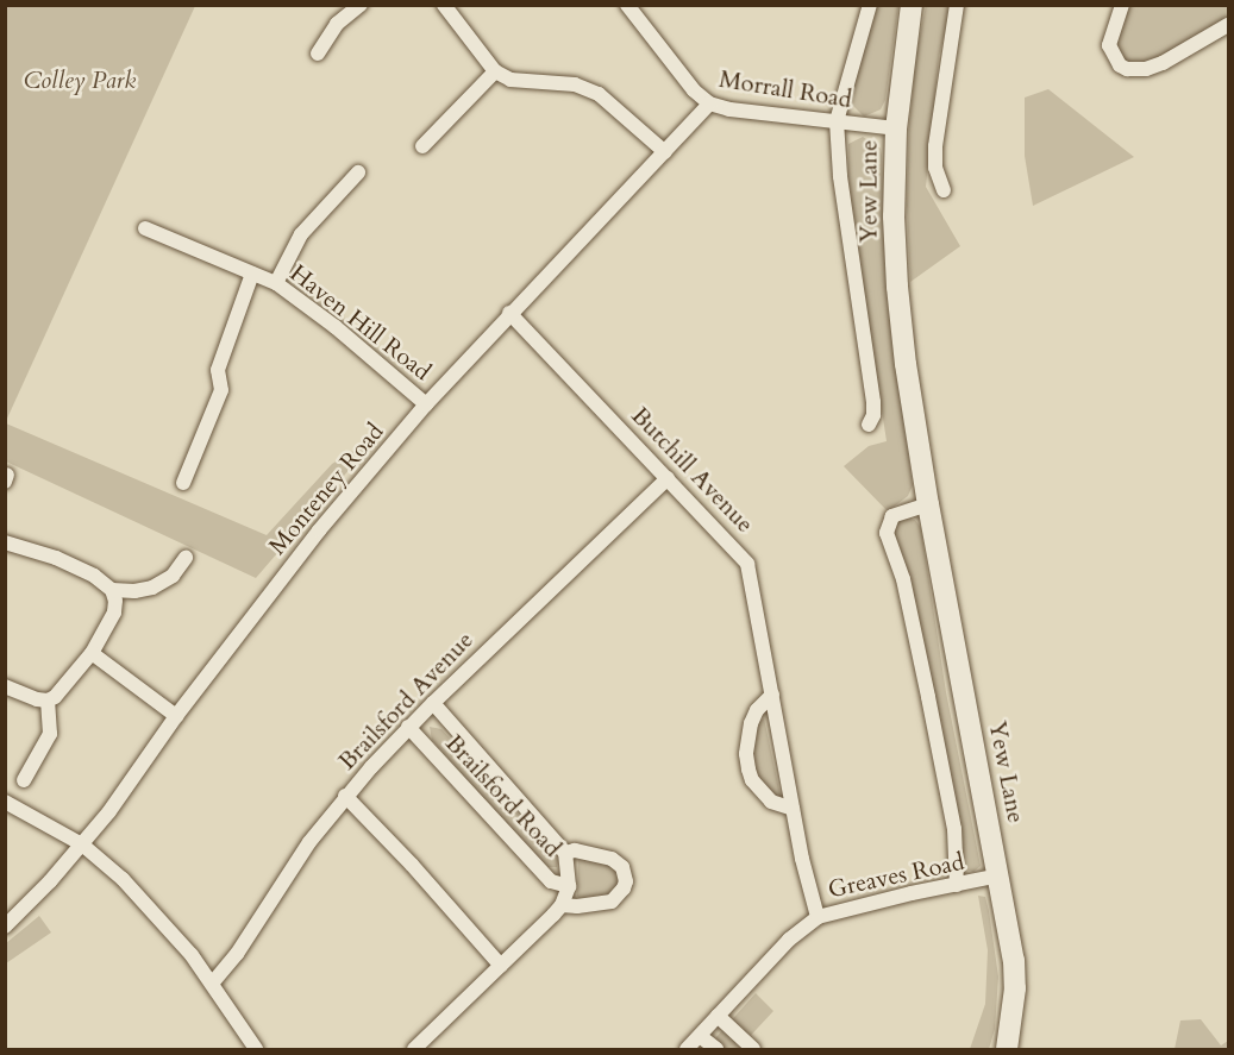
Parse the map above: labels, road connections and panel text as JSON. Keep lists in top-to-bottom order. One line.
{"streets":{"main road":["Yew Lane"],"street":["Morrall Road","Haven Hill Road","Butchill Avenue","Monteney Road","Brailsford Avenue","Brailsford Road","Greaves Road"]},"crossings":[["Morrall Road","Yew Lane"],["Morrall Road","Monteney Road"],["Yew Lane","Greaves Road"],["Haven Hill Road","Monteney Road"],["Butchill Avenue","Monteney Road"],["Butchill Avenue","Brailsford Avenue"],["Butchill Avenue","Greaves Road"],["Brailsford Avenue","Brailsford Road"]],"parks":["Colley Park"]}
